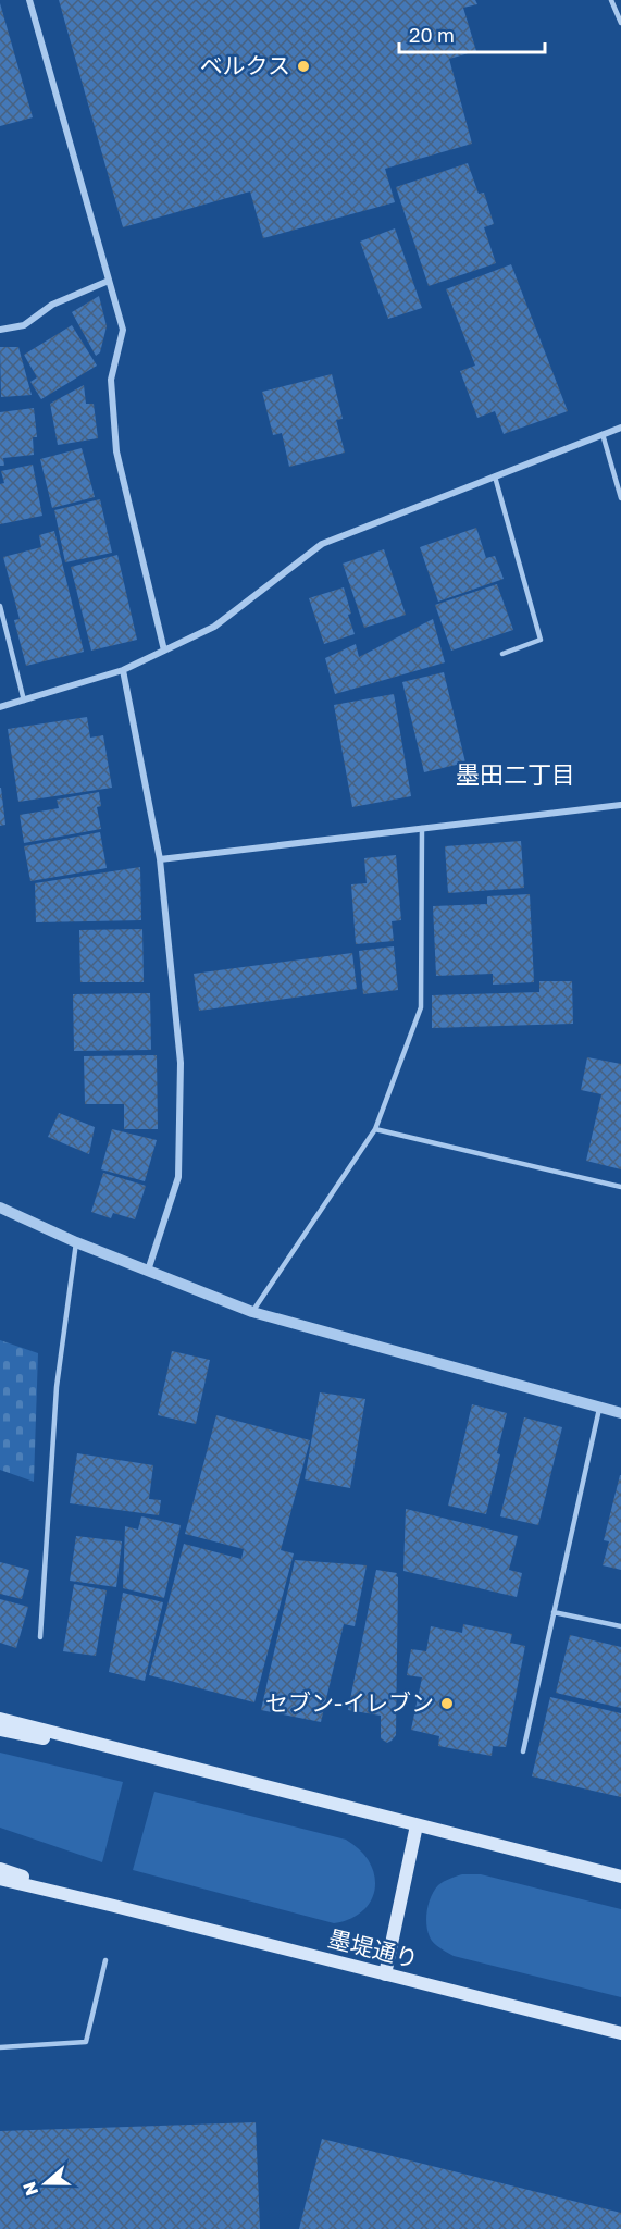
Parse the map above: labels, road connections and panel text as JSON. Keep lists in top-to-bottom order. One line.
{"streets":{"main road":["墨堤通り"]},"districts":["墨田二丁目"],"places":["ベルクス","セブン-イレブン"],"scale_bar":"20 m","north":"left"}
